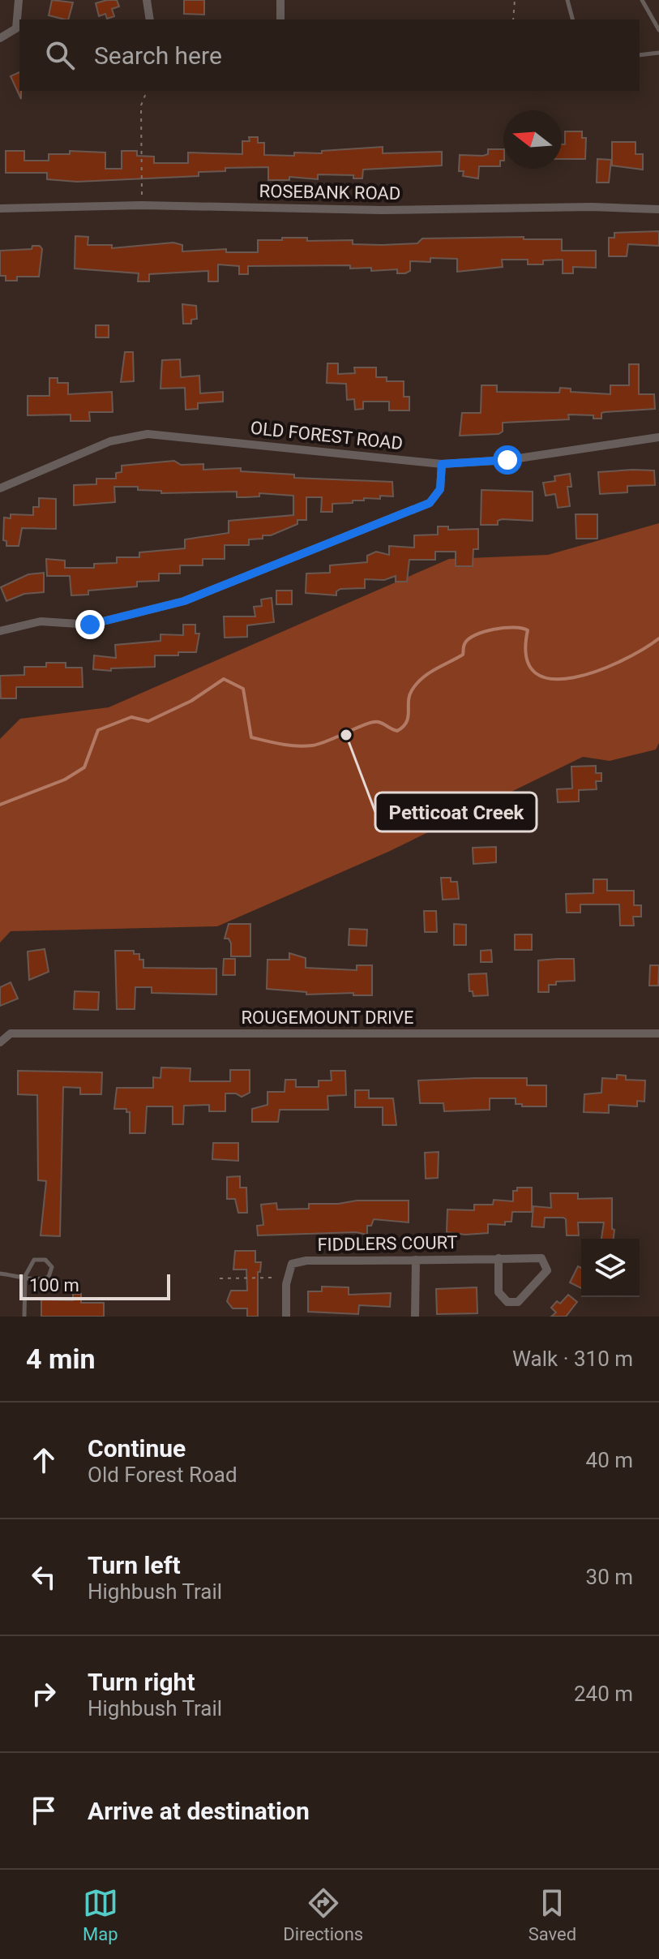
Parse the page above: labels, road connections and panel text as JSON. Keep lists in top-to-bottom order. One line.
{"streets":{"street":["ROSEBANK ROAD","OLD FOREST ROAD","ROUGEMOUNT DRIVE","FIDDLERS COURT"]},"places":["Petticoat Creek"],"scale_bar":"100 m","north":"left","page":{"search":"Search here","scale":"100 m","heading":["4 min","Walk · 310 m"],"list":[["Continue","Old Forest Road","40 m"],["Turn left","Highbush Trail","30 m"],["Turn right","Highbush Trail","240 m"],"Arrive at destination"],"nav":["Map","Directions","Saved"]}}
